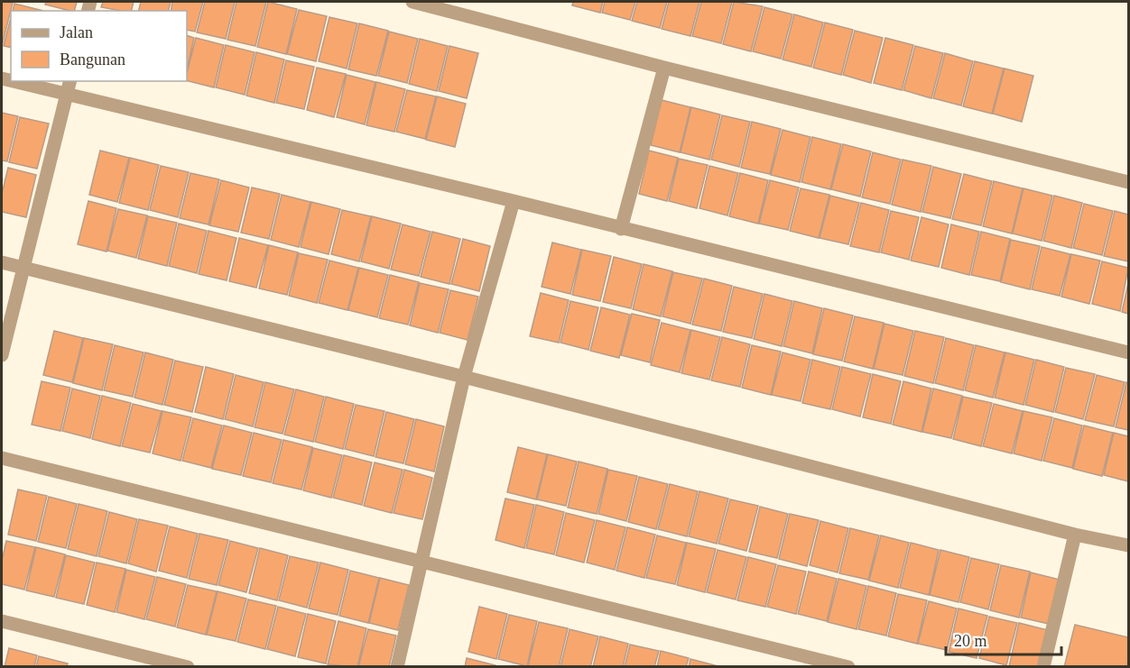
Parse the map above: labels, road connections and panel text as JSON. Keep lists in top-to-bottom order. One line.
{"legend":["Jalan","Bangunan"],"scale_bar":"20 m"}
